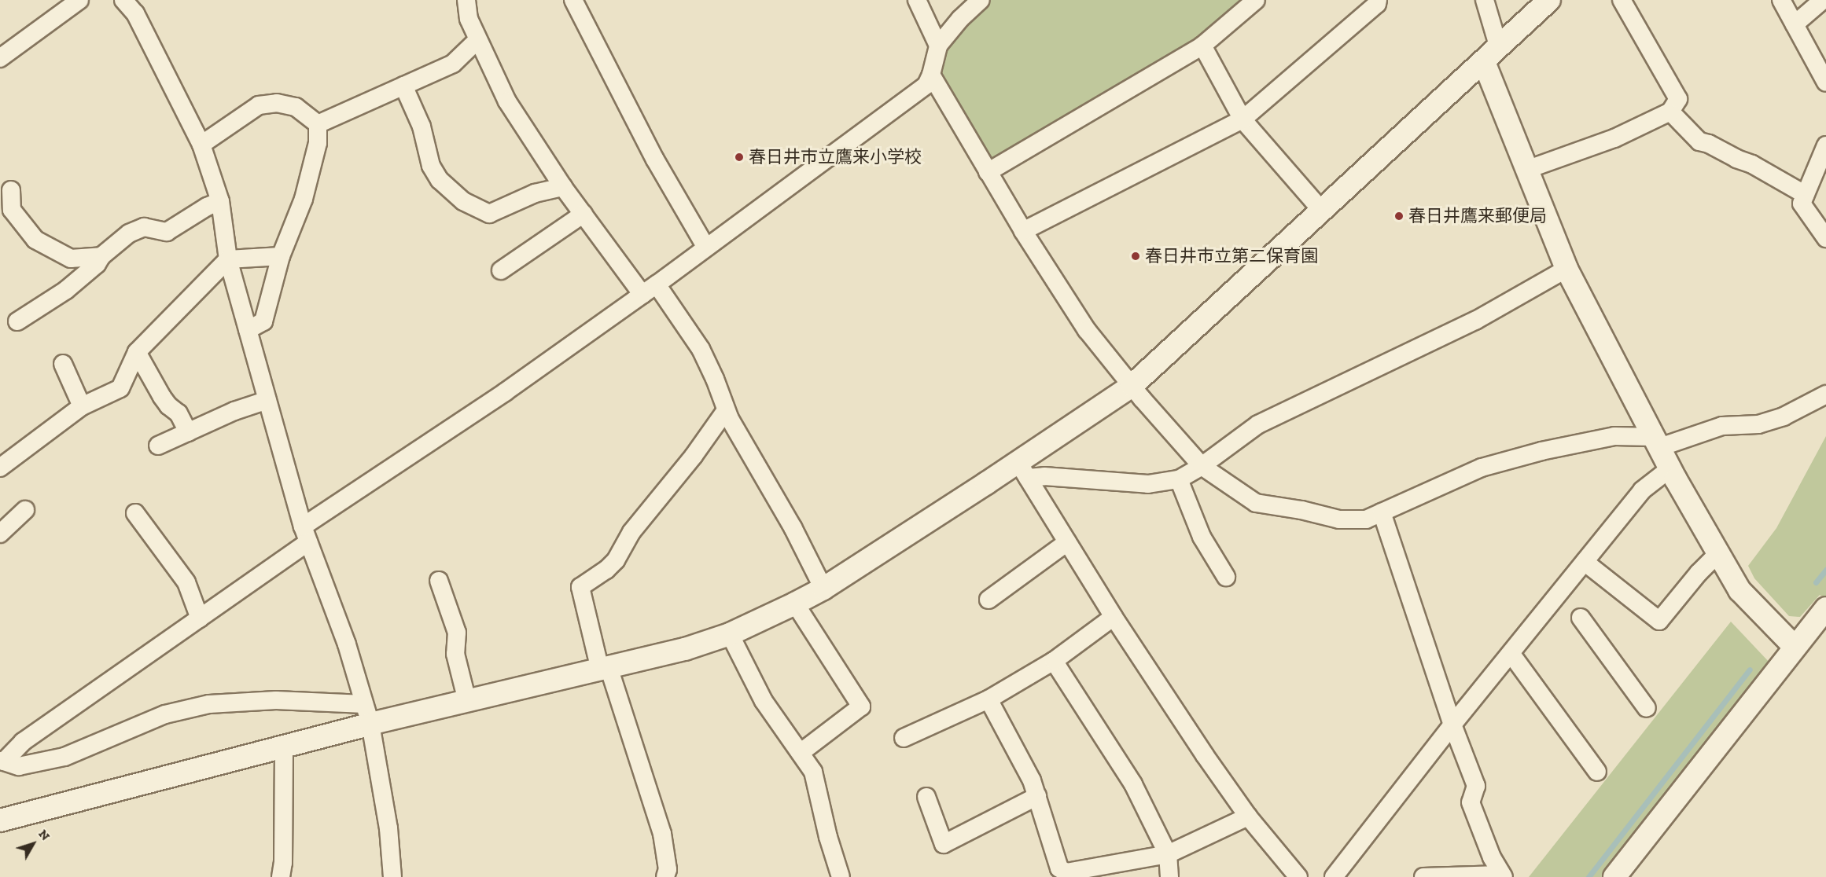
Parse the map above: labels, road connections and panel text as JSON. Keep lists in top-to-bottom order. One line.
{"places":["春日井市立鷹来小学校","春日井鷹来郵便局","春日井市立第二保育園"],"north":"top right"}
